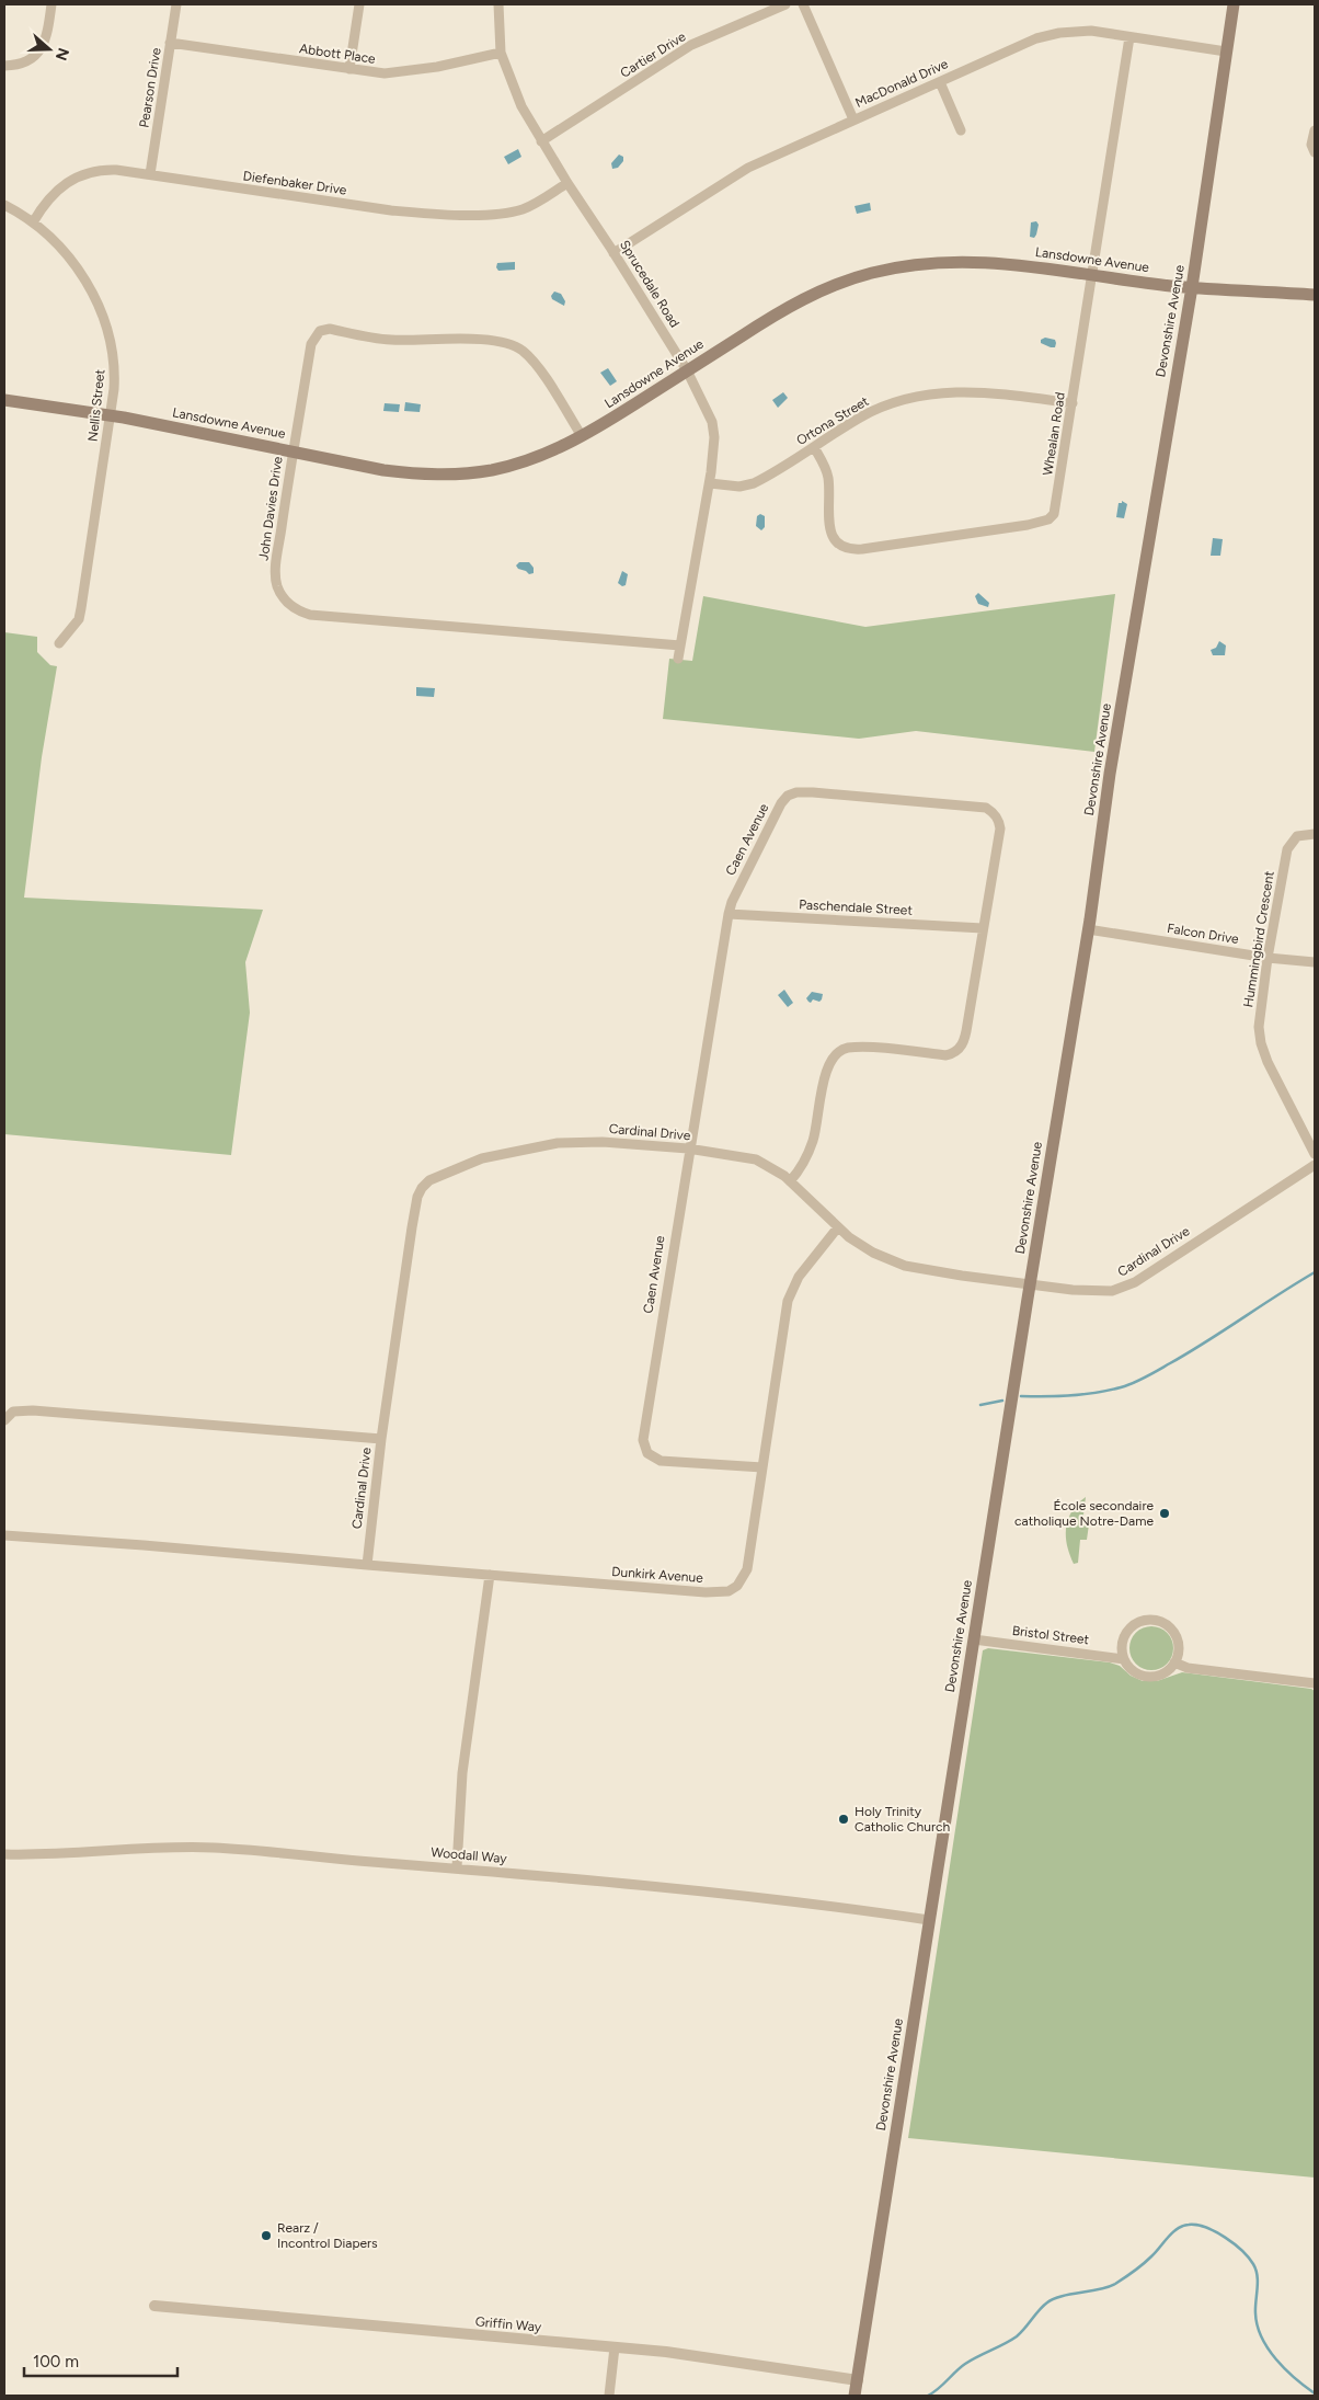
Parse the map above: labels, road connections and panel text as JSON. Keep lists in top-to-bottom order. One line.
{"streets":{"main road":["Lansdowne Avenue","Devonshire Avenue"],"street":["Abbott Place","Cartier Drive","MacDonald Drive","Pearson Drive","Diefenbaker Drive","Sprucedale Road","Nellis Street","Ortona Street","Whealan Road","John Davies Drive","Caen Avenue","Paschendale Street","Falcon Drive","Hummingbird Crescent","Cardinal Drive","Dunkirk Avenue","Bristol Street","Woodall Way","Griffin Way"]},"crossings":[["Abbott Place","Pearson Drive"],["Abbott Place","Sprucedale Road"],["Cartier Drive","Sprucedale Road"],["MacDonald Drive","Sprucedale Road"],["MacDonald Drive","Devonshire Avenue"],["MacDonald Drive","Whealan Road"],["Pearson Drive","Diefenbaker Drive"],["Diefenbaker Drive","Sprucedale Road"],["Diefenbaker Drive","Nellis Street"],["Lansdowne Avenue","Sprucedale Road"],["Lansdowne Avenue","Devonshire Avenue"],["Lansdowne Avenue","Nellis Street"],["Lansdowne Avenue","Whealan Road"],["Lansdowne Avenue","John Davies Drive"],["Sprucedale Road","Ortona Street"],["Sprucedale Road","John Davies Drive"],["Devonshire Avenue","Falcon Drive"],["Devonshire Avenue","Cardinal Drive"],["Devonshire Avenue","Bristol Street"],["Devonshire Avenue","Woodall Way"],["Devonshire Avenue","Griffin Way"],["Ortona Street","Whealan Road"],["Caen Avenue","Paschendale Street"],["Caen Avenue","Cardinal Drive"],["Caen Avenue","Dunkirk Avenue"],["Falcon Drive","Hummingbird Crescent"],["Cardinal Drive","Dunkirk Avenue"]],"places":["École secondaire catholique Notre-Dame","Holy Trinity Catholic Church","Rearz / Incontrol Diapers"],"scale_bar":"100 m","north":"right"}
